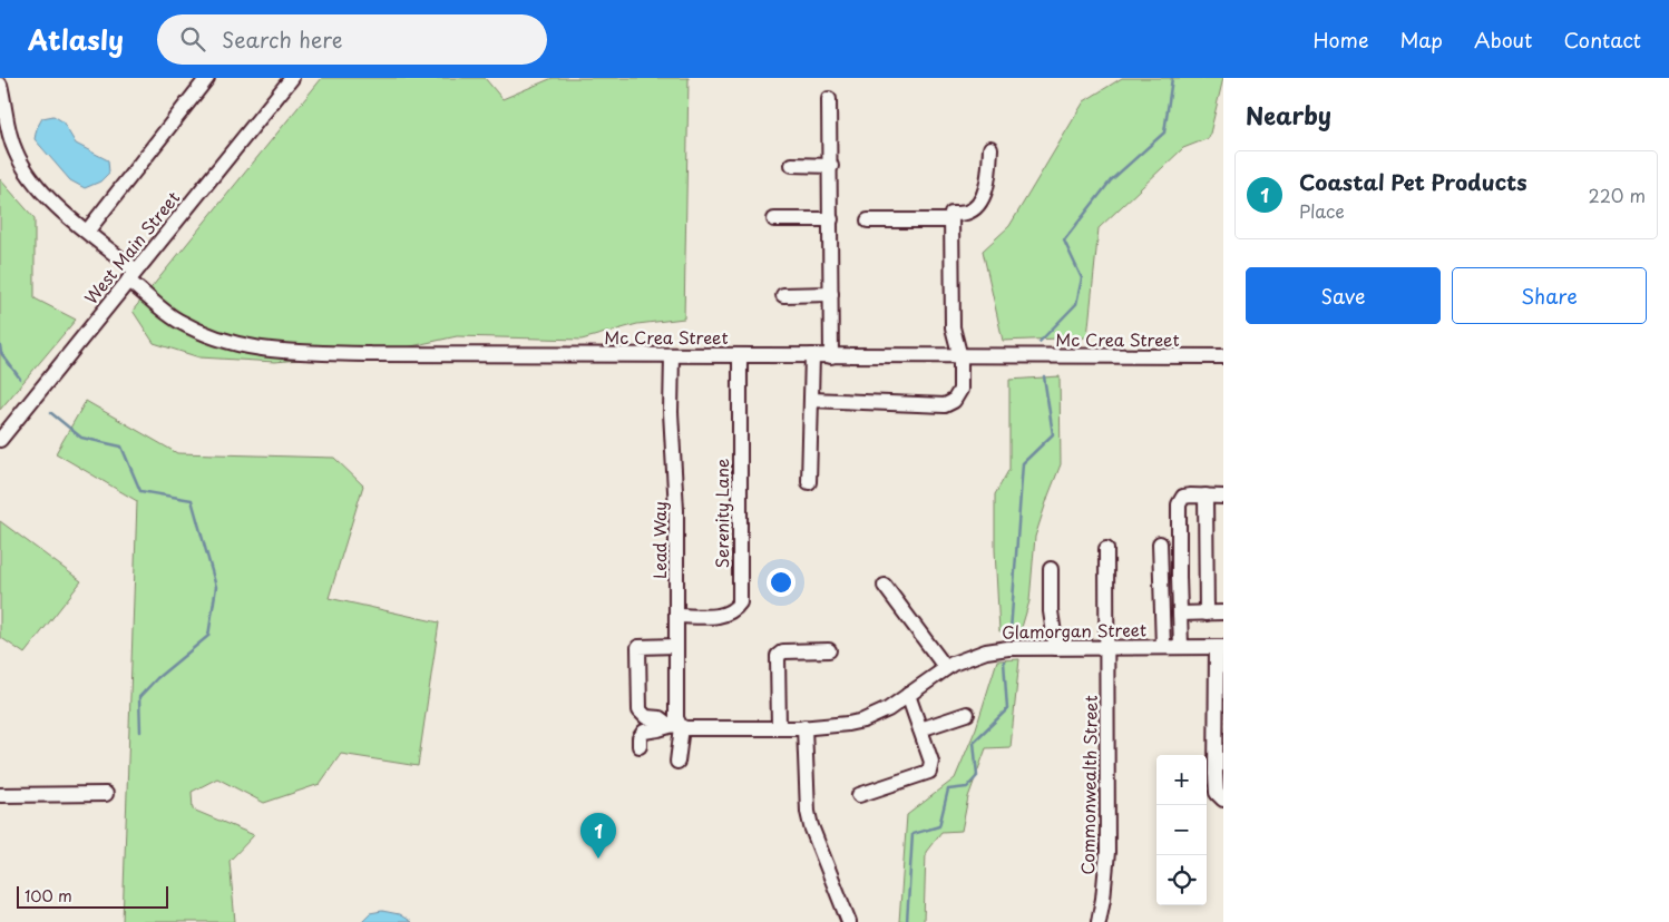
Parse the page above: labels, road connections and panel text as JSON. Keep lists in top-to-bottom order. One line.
{"streets":{"street":["West Main Street","Mc Crea Street","Serenity Lane","Lead Way","Glamorgan Street","Commonwealth Street"]},"crossings":[["West Main Street","Mc Crea Street"],["Mc Crea Street","Serenity Lane"],["Mc Crea Street","Lead Way"],["Serenity Lane","Lead Way"],["Lead Way","Glamorgan Street"],["Glamorgan Street","Commonwealth Street"]],"scale_bar":"100 m","page":{"header":"Atlasly","search":"Search here","nav":["Home","Map","About","Contact"],"heading":"Nearby","list":[{"mark":"1","name":"Coastal Pet Products","note":"Place","value":"220 m"}],"buttons":["Save","Share"],"map_buttons":["+","−"],"pins":"1","scale":"100 m"}}
